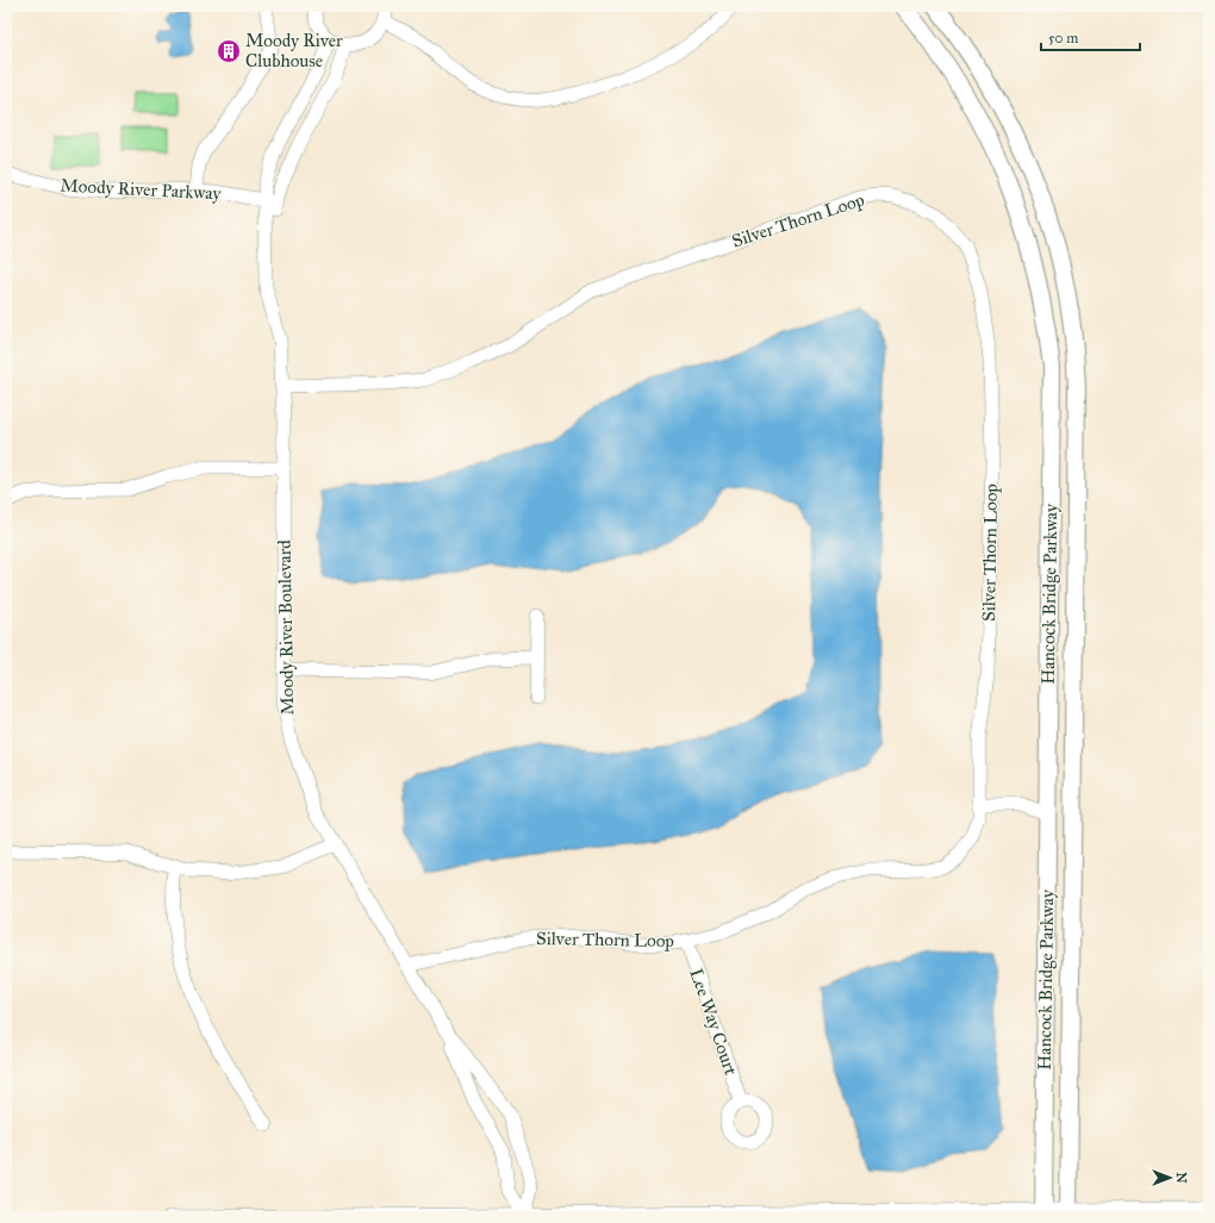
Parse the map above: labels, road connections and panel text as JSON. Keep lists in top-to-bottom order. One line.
{"streets":{"main road":["Hancock Bridge Parkway"],"street":["Moody River Parkway","Silver Thorn Loop","Moody River Boulevard","Lee Way Court"]},"crossings":[["Moody River Parkway","Moody River Boulevard"],["Silver Thorn Loop","Moody River Boulevard"],["Silver Thorn Loop","Lee Way Court"]],"places":{"building":["Moody River Clubhouse"]},"scale_bar":"50 m","north":"right"}
